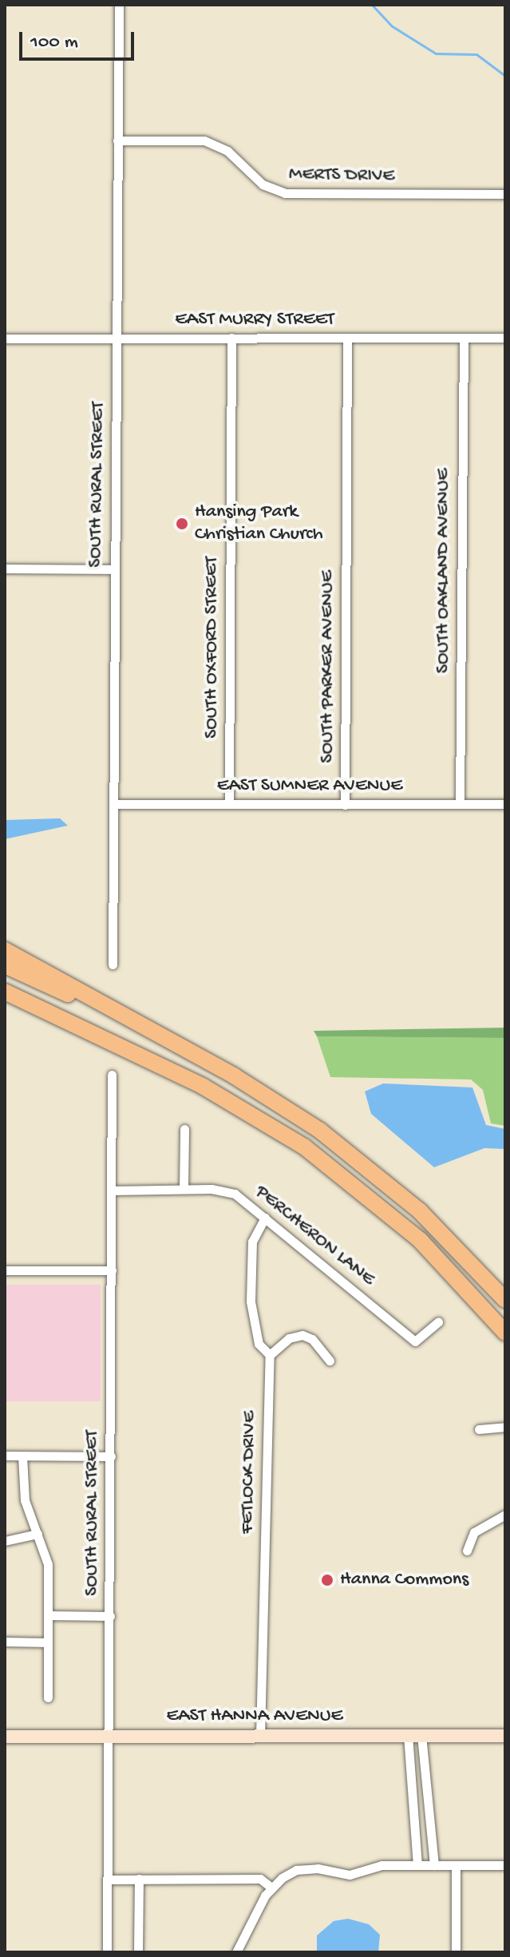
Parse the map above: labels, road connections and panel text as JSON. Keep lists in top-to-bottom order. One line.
{"streets":{"main road":["EAST HANNA AVENUE"],"street":["MERTS DRIVE","EAST MURRY STREET","SOUTH RURAL STREET","SOUTH OAKLAND AVENUE","SOUTH OXFORD STREET","SOUTH PARKER AVENUE","EAST SUMNER AVENUE","PERCHERON LANE","FETLOCK DRIVE"]},"crossings":[["MERTS DRIVE","SOUTH RURAL STREET"],["EAST MURRY STREET","SOUTH RURAL STREET"],["EAST MURRY STREET","SOUTH OAKLAND AVENUE"],["EAST MURRY STREET","SOUTH OXFORD STREET"],["EAST MURRY STREET","SOUTH PARKER AVENUE"],["SOUTH RURAL STREET","EAST SUMNER AVENUE"],["SOUTH RURAL STREET","PERCHERON LANE"],["SOUTH RURAL STREET","EAST HANNA AVENUE"],["SOUTH OAKLAND AVENUE","EAST SUMNER AVENUE"],["SOUTH OXFORD STREET","EAST SUMNER AVENUE"],["SOUTH PARKER AVENUE","EAST SUMNER AVENUE"],["PERCHERON LANE","FETLOCK DRIVE"],["FETLOCK DRIVE","EAST HANNA AVENUE"]],"places":["Hansing Park Christian Church","Hanna Commons"],"scale_bar":"100 m"}
